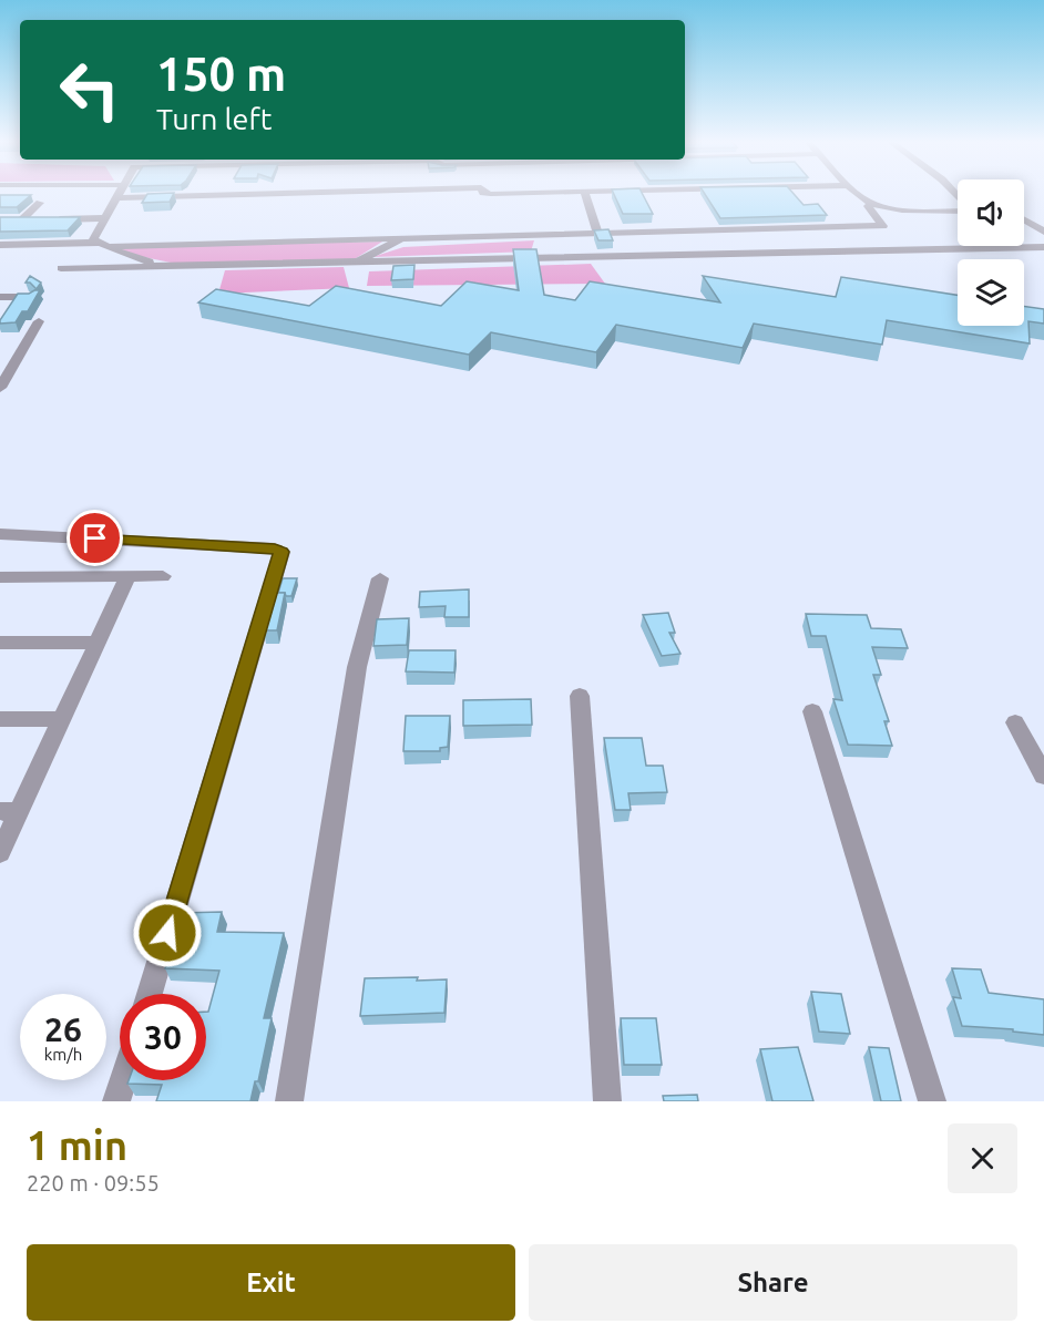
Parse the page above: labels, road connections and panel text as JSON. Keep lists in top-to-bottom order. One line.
{"page":{"turn":["150 m","Turn left"],"speed":"26 km/h","limit":"30","heading":["1 min","220 m · 09:55"],"buttons":["Exit","Share"]}}
